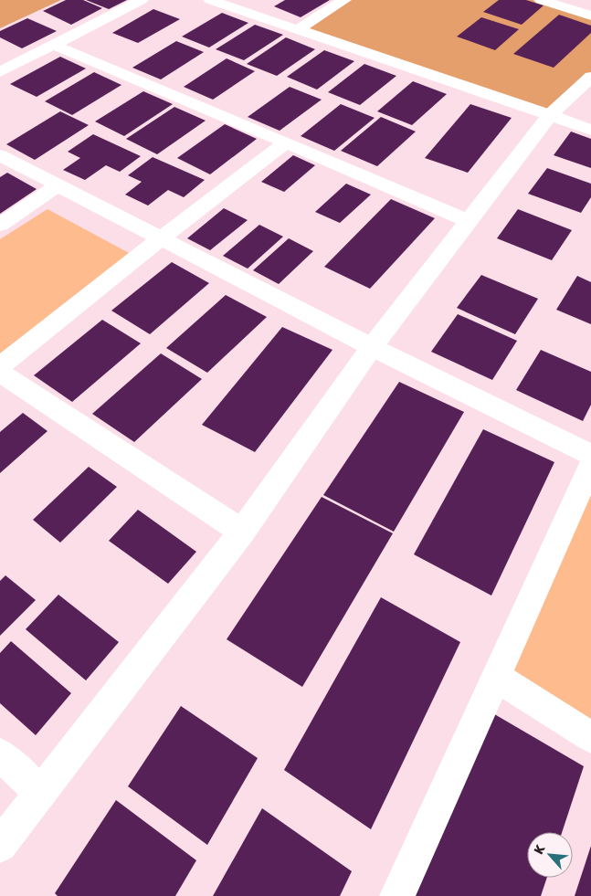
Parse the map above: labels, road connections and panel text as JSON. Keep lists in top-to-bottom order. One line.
{"north":"top left"}
